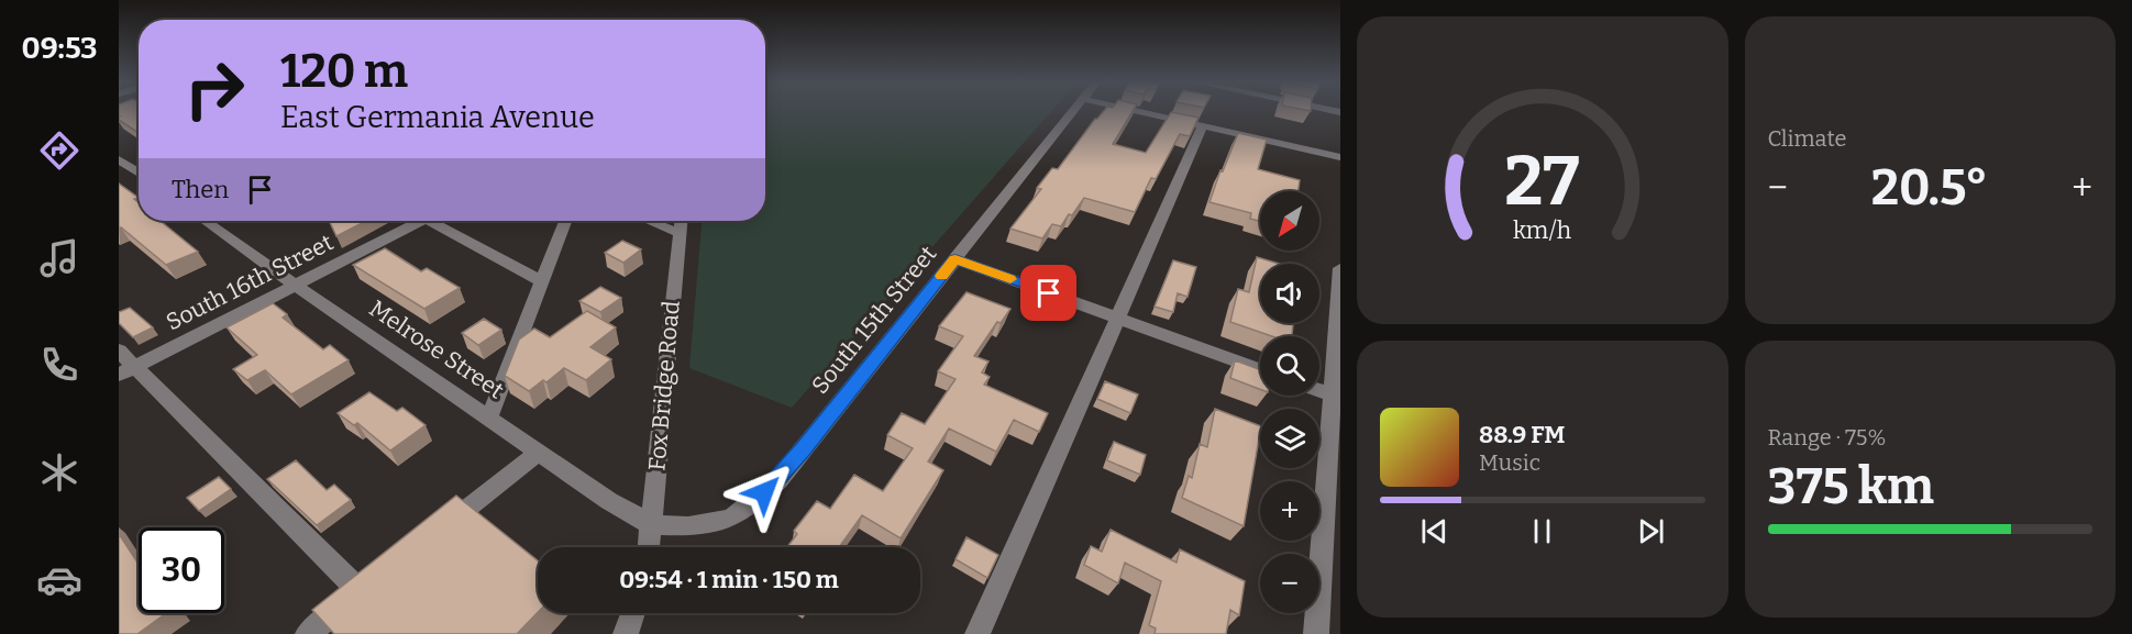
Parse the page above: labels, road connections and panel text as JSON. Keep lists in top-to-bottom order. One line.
{"streets":{"street":["South 16th Street","South 15th Street","Melrose Street","Fox Bridge Road"]},"crossings":[["South 16th Street","Melrose Street"],["South 15th Street","Melrose Street"],["South 15th Street","Fox Bridge Road"],["Melrose Street","Fox Bridge Road"]],"north":"bottom left","page":{"tabs":"09:53","tile":["Climate",["Range · 75%","375 km"]],"turn":["120 m","East Germania Avenue"],"then":"Then","heat":["−","20.5°","+"],"map_buttons":["+","−"],"song":["88.9 FM","Music"],"limit":"30","trip":"09:54 · 1 min · 150 m","gauge":["27","km/h"]}}
